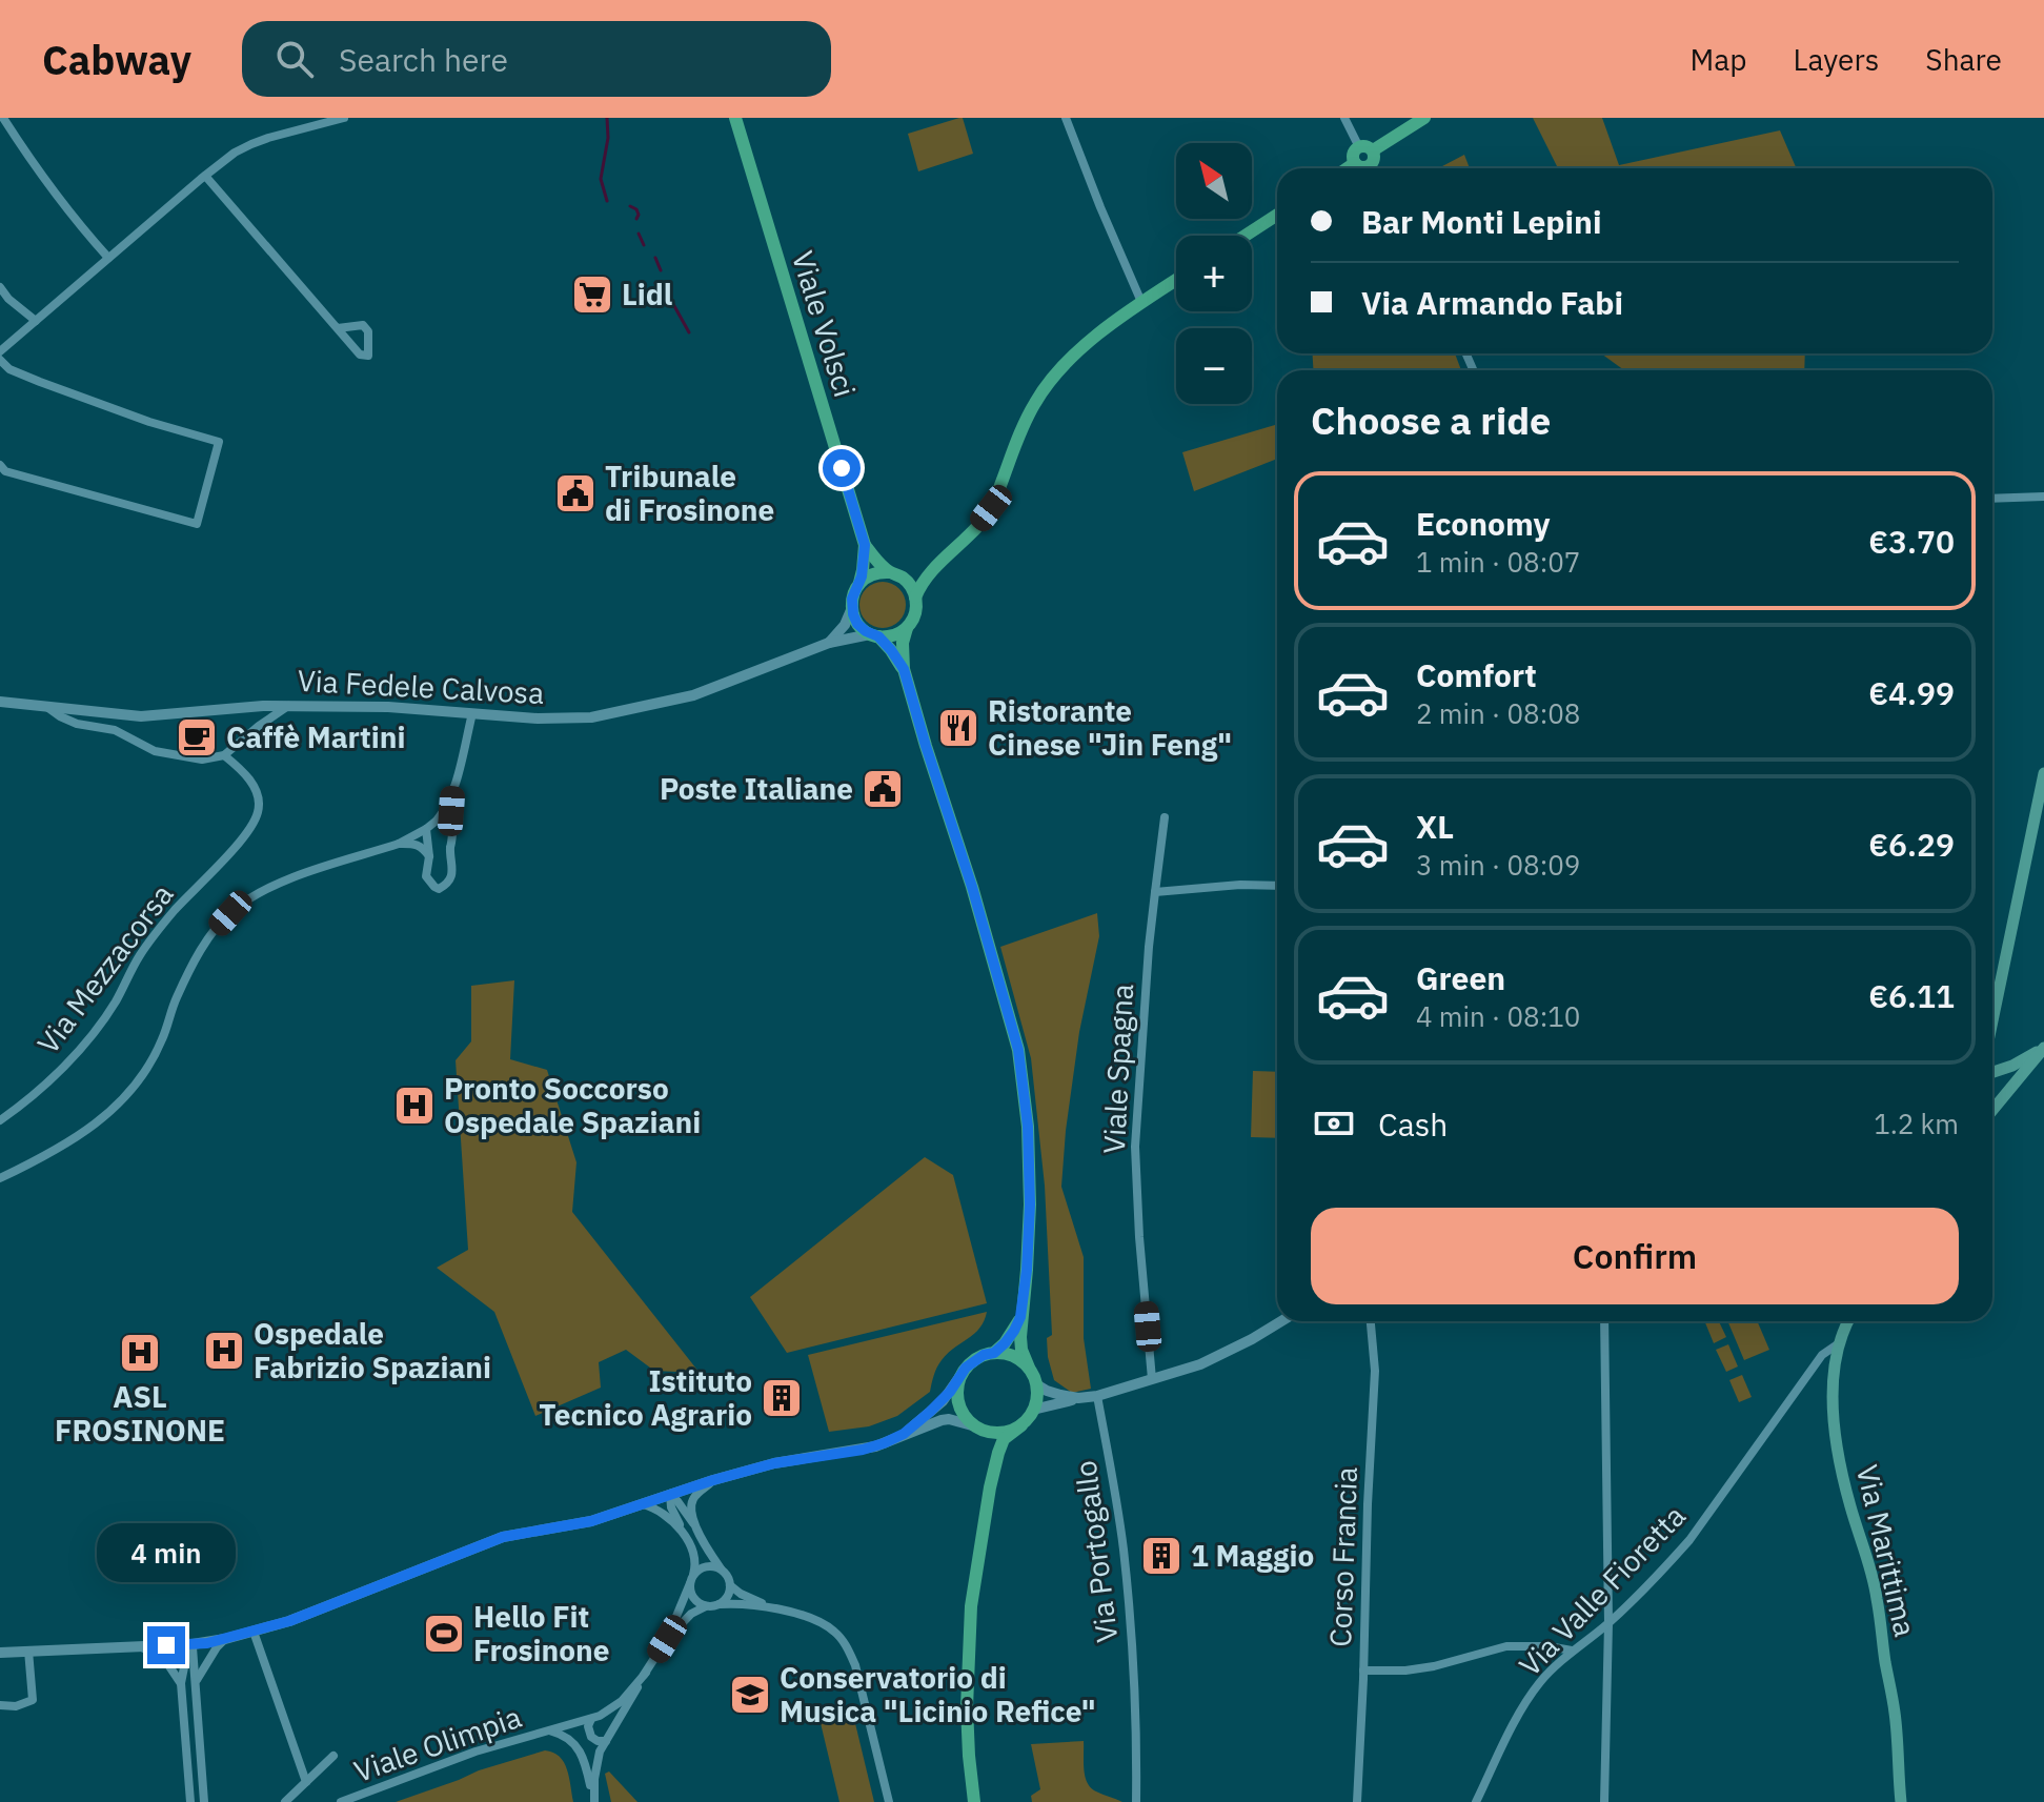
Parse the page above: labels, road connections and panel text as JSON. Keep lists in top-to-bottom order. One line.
{"streets":{"main road":["Viale Volsci","Via Marittima"],"street":["Via Fedele Calvosa","Via Mezzacorsa","Viale Spagna","Via Portogallo","Corso Francia","Via Valle Fioretta","Viale Olimpia"]},"crossings":[["Viale Volsci","Via Fedele Calvosa"],["Via Marittima","Via Valle Fioretta"]],"places":{"supermarket":["Lidl"],"public building":["Tribunale di Frosinone","Poste Italiane"],"restaurant":["Ristorante Cinese \"Jin Feng\""],"cafe":["Caffè Martini"],"hospital":["Pronto Soccorso Ospedale Spaziani","Ospedale Fabrizio Spaziani","ASL FROSINONE"],"building":["Istituto Tecnico Agrario","1 Maggio"],"sports":["Hello Fit Frosinone"],"school or university":["Conservatorio di Musica \"Licinio Refice\""]},"north":"top left","page":{"header":"Cabway","search":"Search here","nav":["Map","Layers","Share"],"map_buttons":["+","−"],"banner":["Bar Monti Lepini","Via Armando Fabi"],"heading":"Choose a ride","list":[{"name":"Economy","note":"1 min · 08:07","value":"€3.70"},{"name":"Comfort","note":"2 min · 08:08","value":"€4.99"},{"name":"XL","note":"3 min · 08:09","value":"€6.29"},{"name":"Green","note":"4 min · 08:10","value":"€6.11"}],"pay":["Cash","1.2 km"],"buttons":"Confirm","bubble":"4 min"}}
